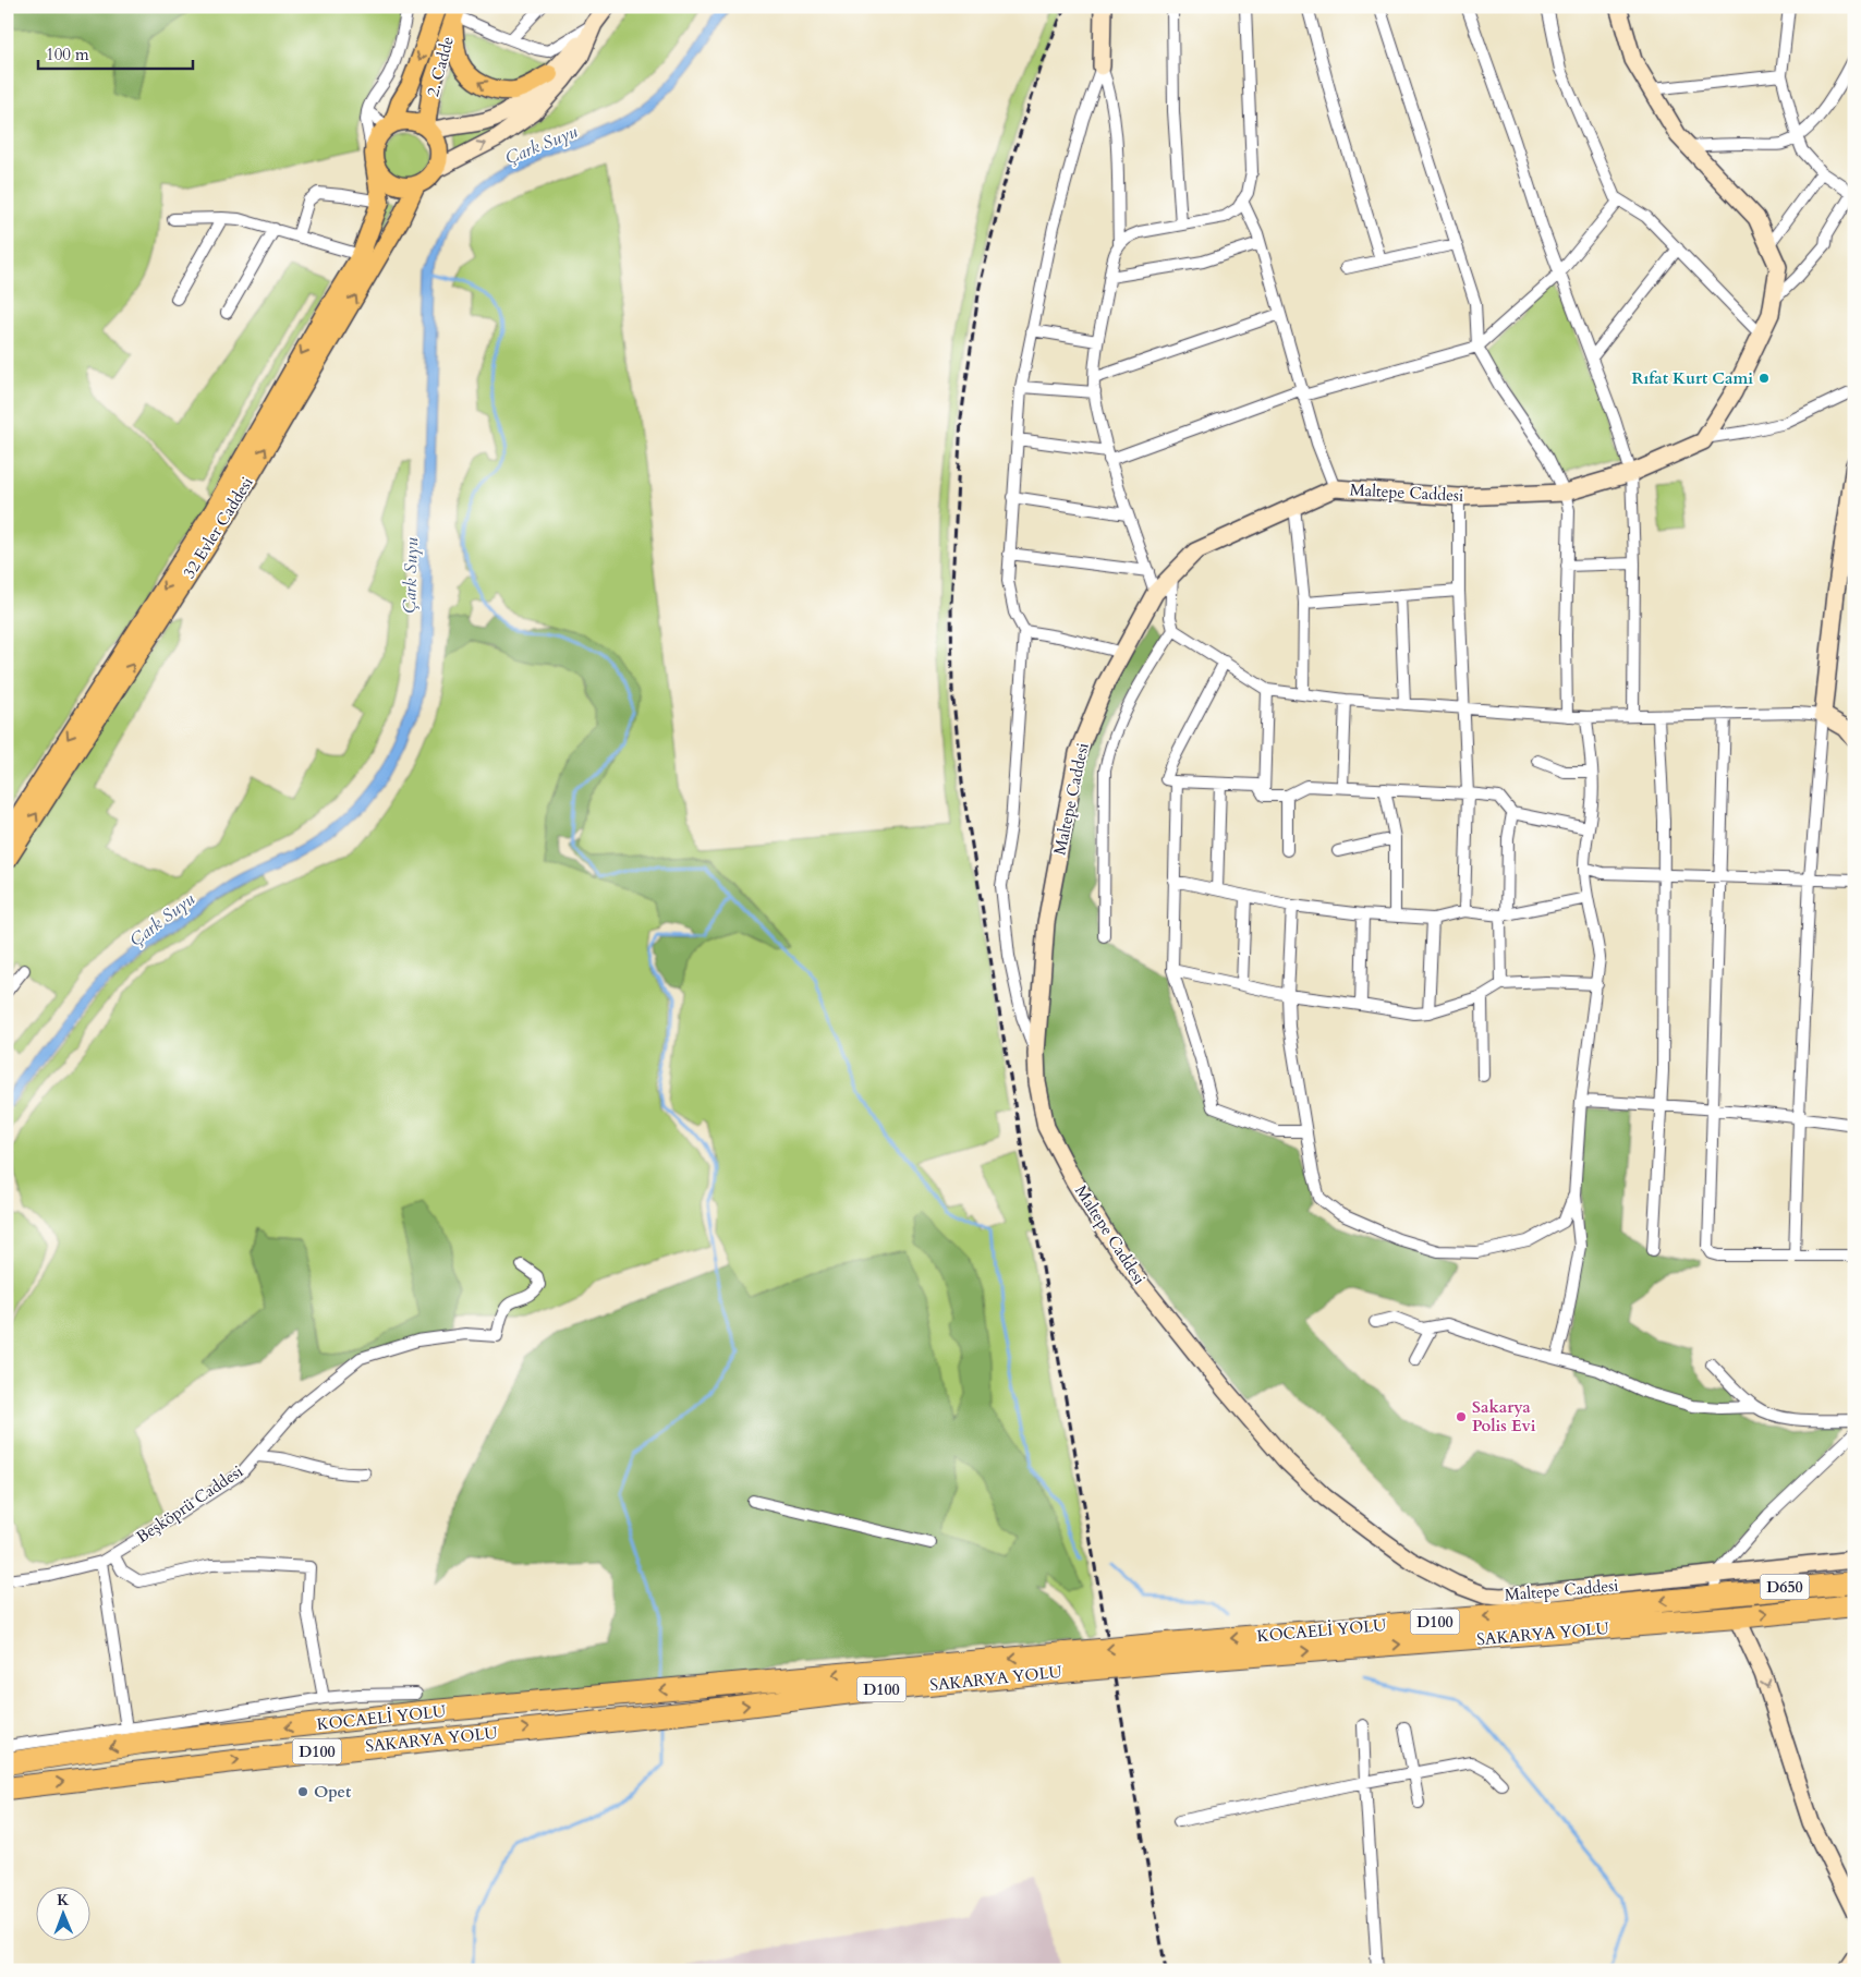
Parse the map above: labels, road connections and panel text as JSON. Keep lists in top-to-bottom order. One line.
{"streets":{"highway":["D650","D100","KOCAELİ YOLU","SAKARYA YOLU"],"main road":["2. Cadde","32 Evler Caddesi"],"street":["Maltepe Caddesi","Beşköprü Caddesi"]},"crossings":[["2. Cadde","32 Evler Caddesi"],["Maltepe Caddesi","D650"],["Maltepe Caddesi","D100"],["Maltepe Caddesi","KOCAELİ YOLU"],["D650","D100"],["D650","KOCAELİ YOLU"],["D650","SAKARYA YOLU"],["D100","KOCAELİ YOLU"],["D100","SAKARYA YOLU"],["KOCAELİ YOLU","SAKARYA YOLU"]],"one_way":["KOCAELİ YOLU","SAKARYA YOLU"],"water":["Çark Suyu"],"places":["Rıfat Kurt Cami","Sakarya Polis Evi","Opet"],"scale_bar":"100 m","north":"top"}
